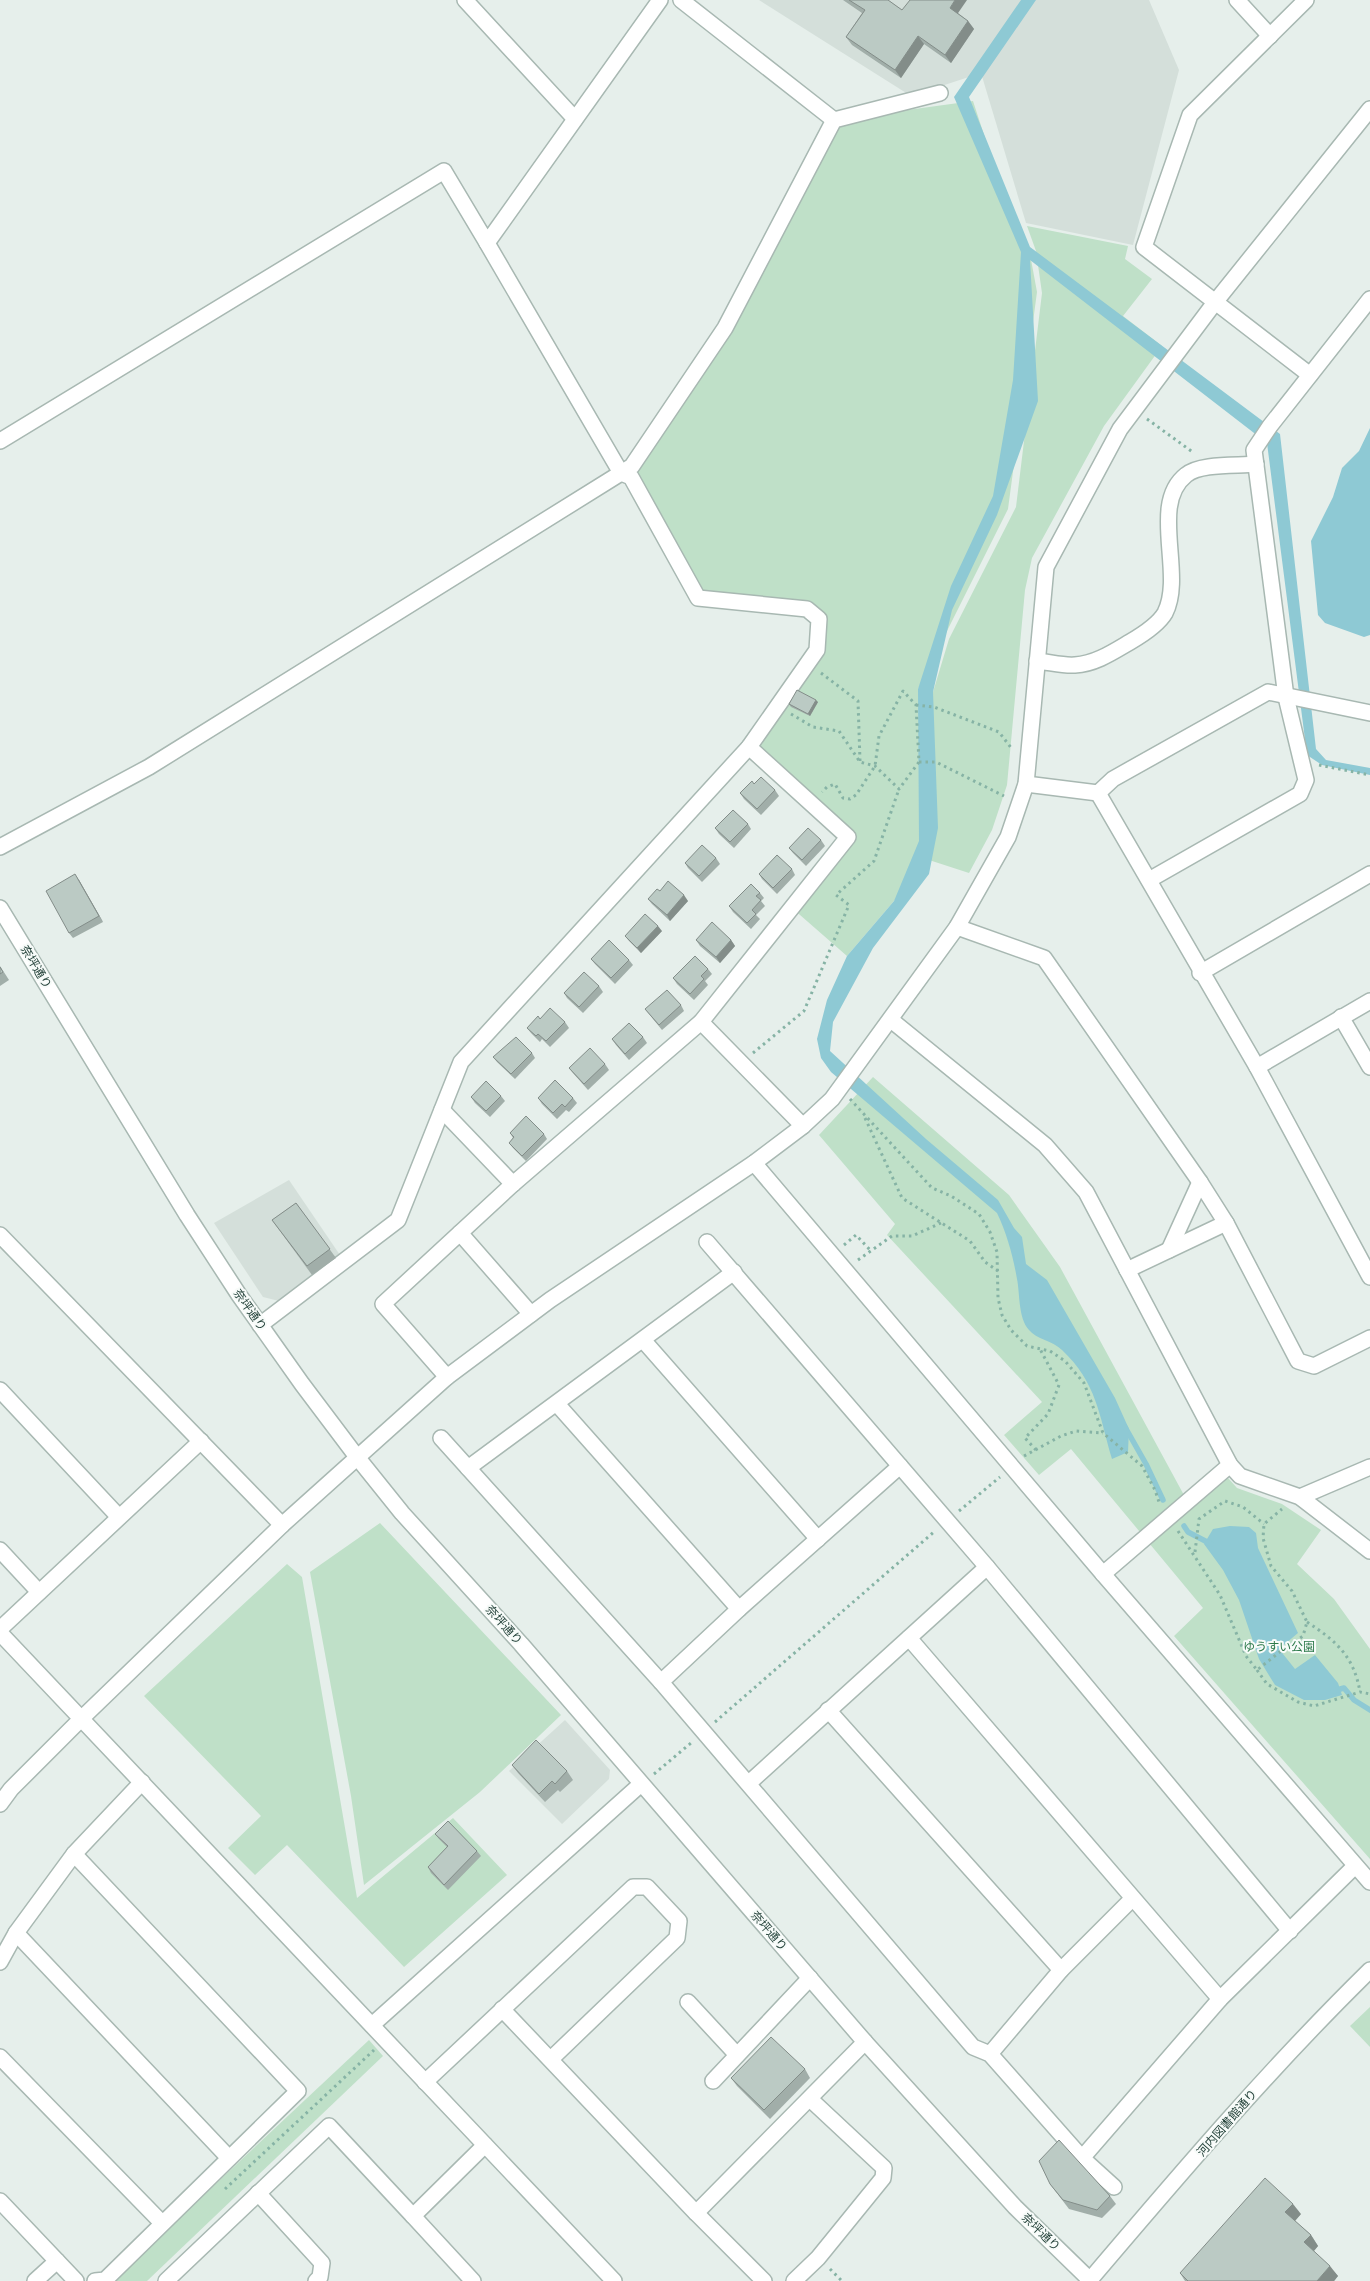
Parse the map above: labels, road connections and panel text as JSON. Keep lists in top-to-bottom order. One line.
{"streets":{"street":["奈坪通り","河内図書館通り"]},"crossings":[["奈坪通り","河内図書館通り"]],"parks":["ゆうすい公園"]}
